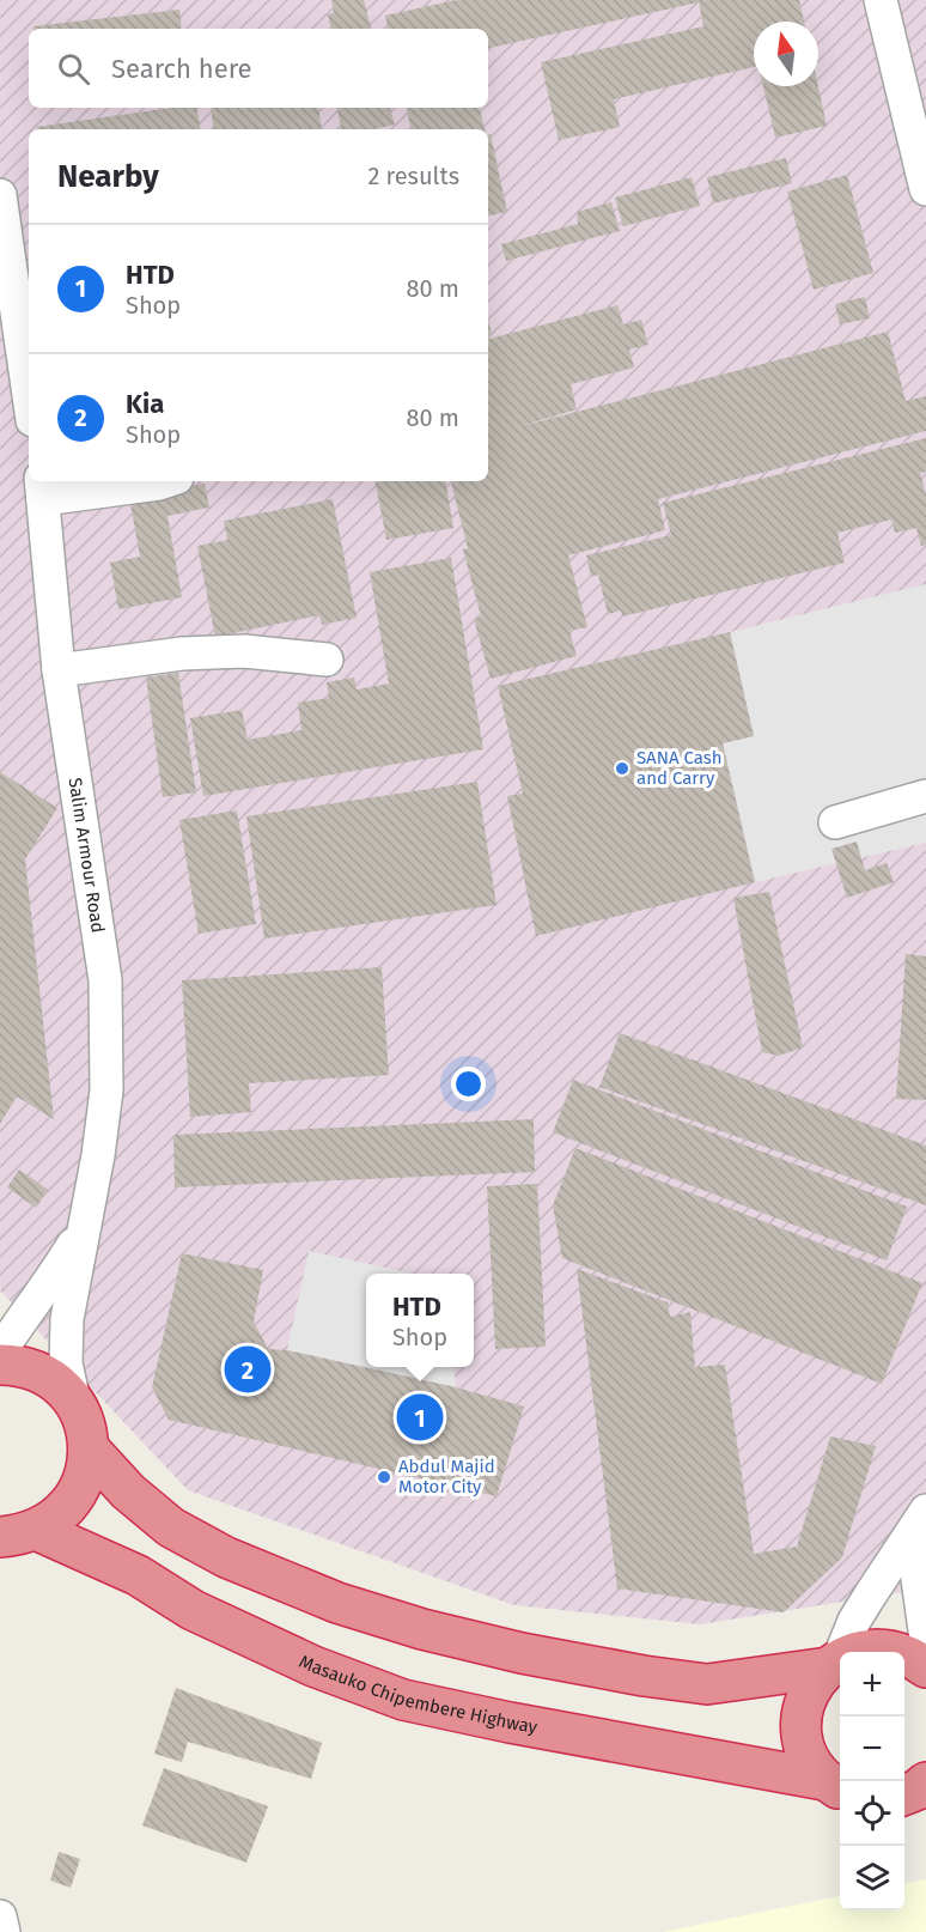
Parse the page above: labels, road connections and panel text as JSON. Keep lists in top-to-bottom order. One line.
{"streets":{"highway":["Masauko Chipembere Highway"],"street":["Salim Armour Road"]},"places":["SANA Cash and Carry","Abdul Majid Motor City"],"north":"top","page":{"search":"Search here","heading":["Nearby","2 results"],"list":[{"mark":"1","name":"HTD","note":"Shop","value":"80 m"},{"mark":"2","name":"Kia","note":"Shop","value":"80 m"}],"popup":["HTD","Shop"],"pins":["2","1"],"map_buttons":["+","−"]}}
